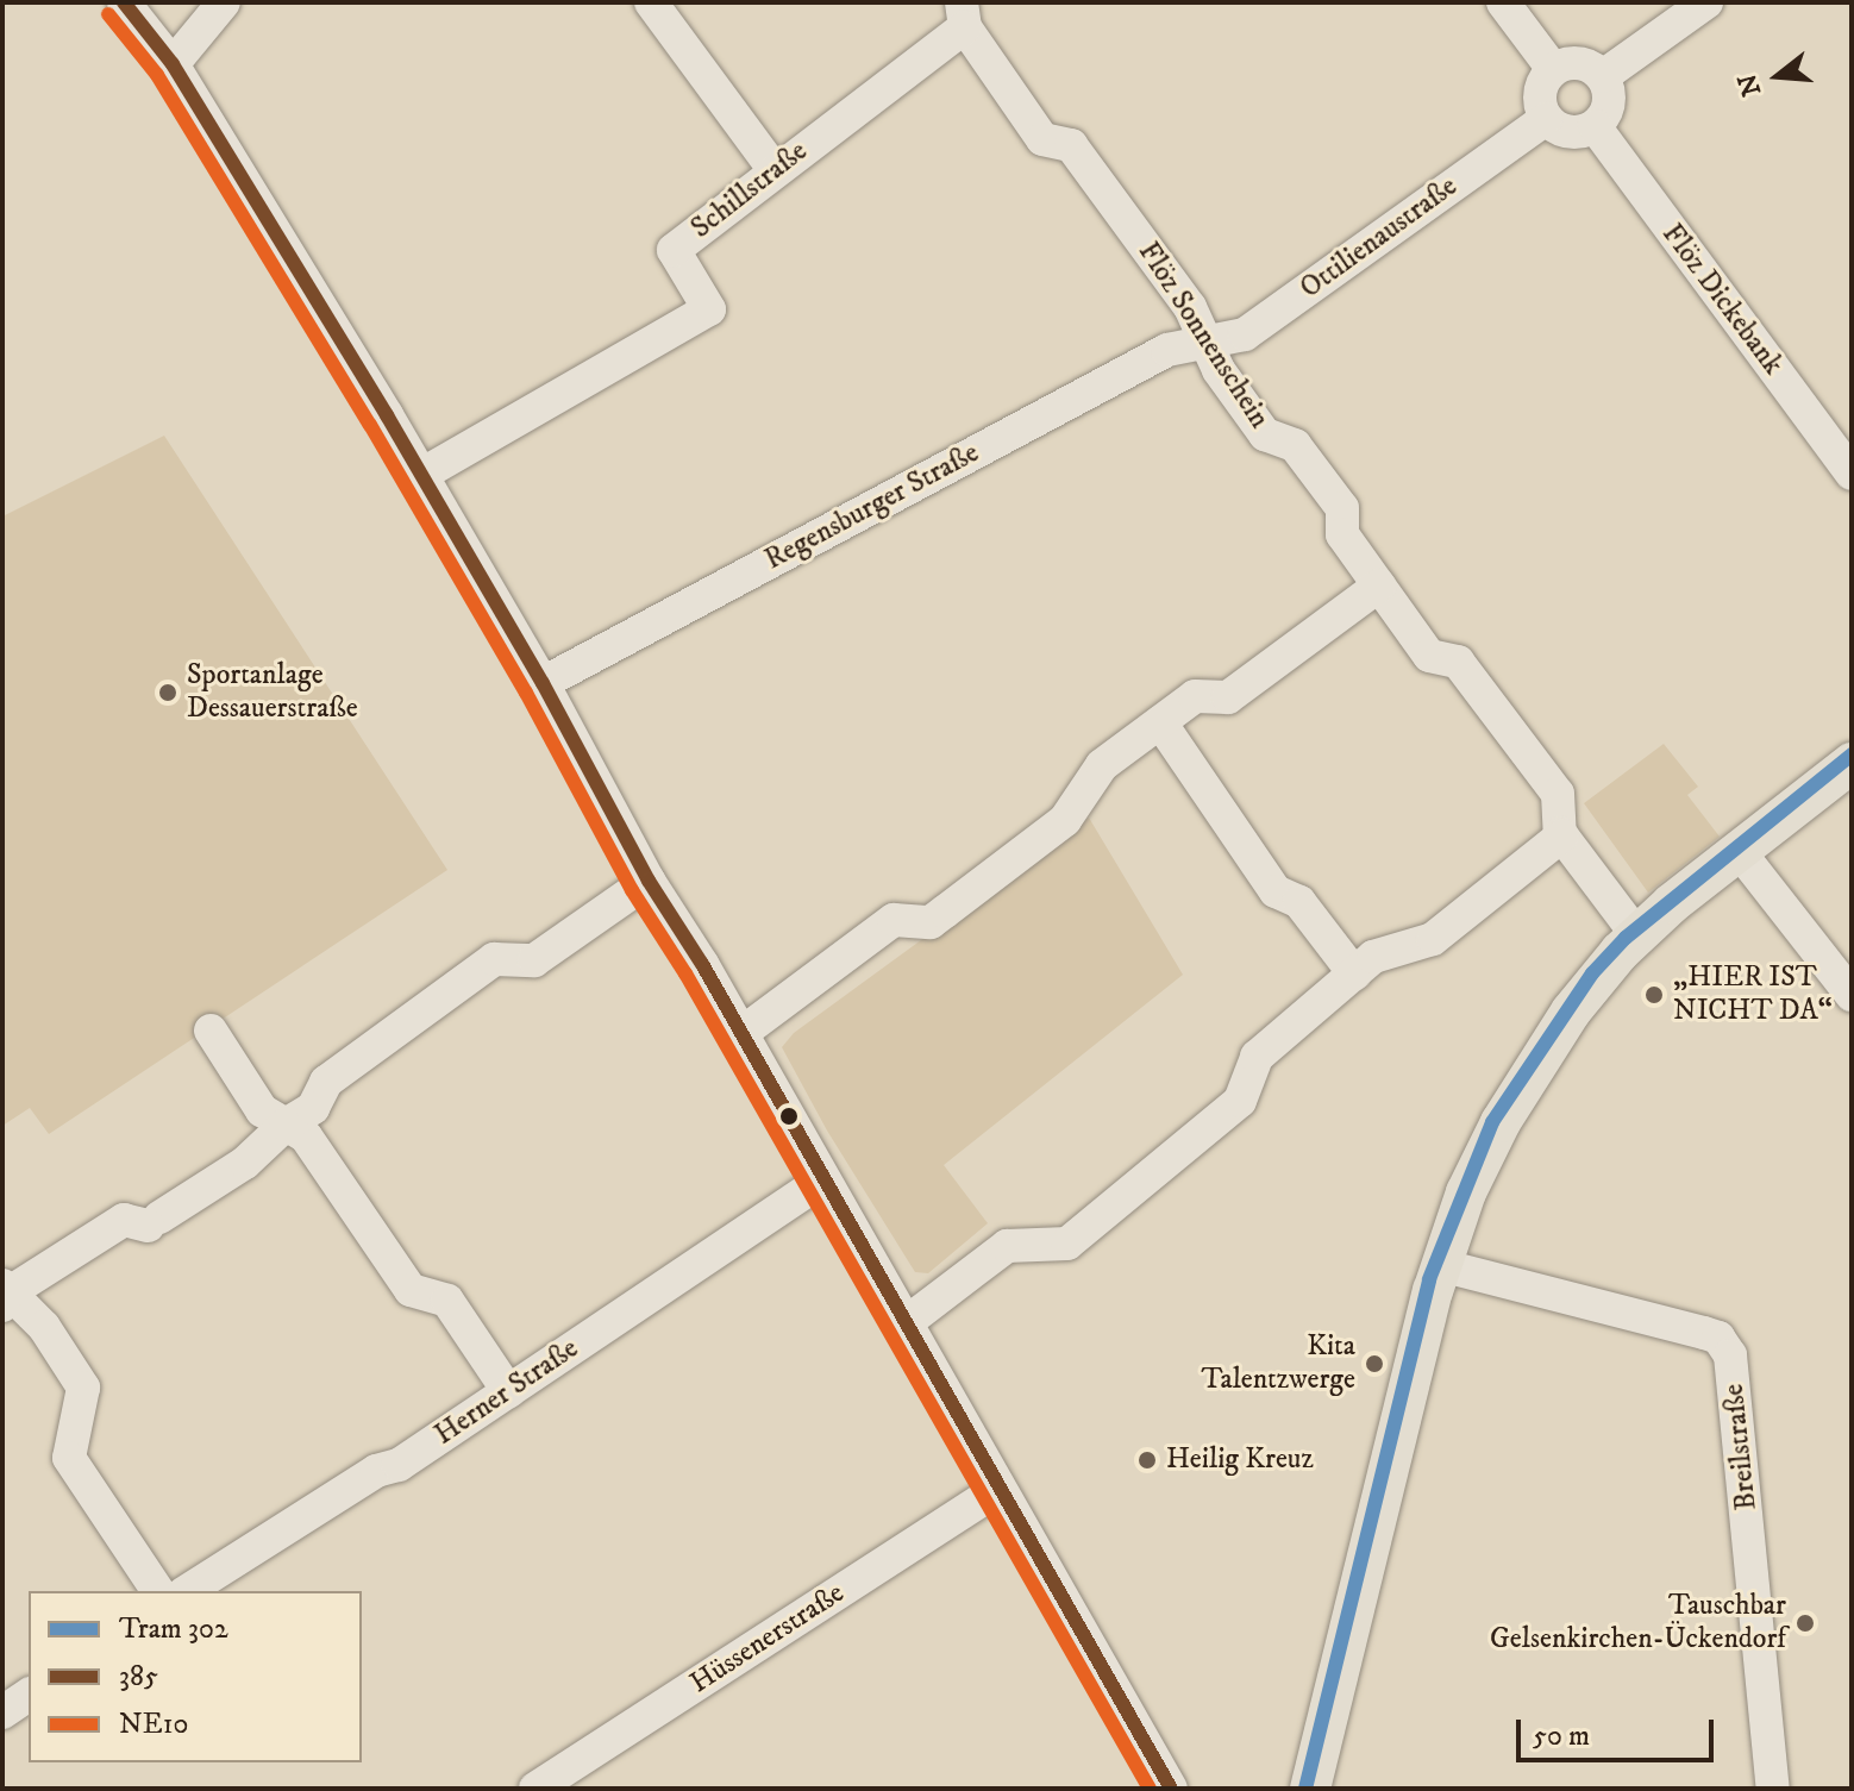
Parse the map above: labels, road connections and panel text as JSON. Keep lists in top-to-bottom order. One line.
{"streets":{"street":["Schillstraße","Ottilienaustraße","Flöz Dickebank","Flöz Sonnenschein","Regensburger Straße","Herner Straße","Breilstraße","Hüssenerstraße"]},"crossings":[["Schillstraße","Flöz Sonnenschein"],["Ottilienaustraße","Flöz Dickebank"],["Ottilienaustraße","Flöz Sonnenschein"],["Ottilienaustraße","Regensburger Straße"],["Flöz Sonnenschein","Regensburger Straße"]],"places":["Sportanlage Dessauerstraße","„HIER IST NICHT DA“","Kita Talentzwerge","Heilig Kreuz","Tauschbar Gelsenkirchen-Ückendorf"],"lines":["transit line 385","transit line NE10","tram line 302"],"legend":["Tram 302","385","NE10"],"scale_bar":"50 m","north":"left"}
